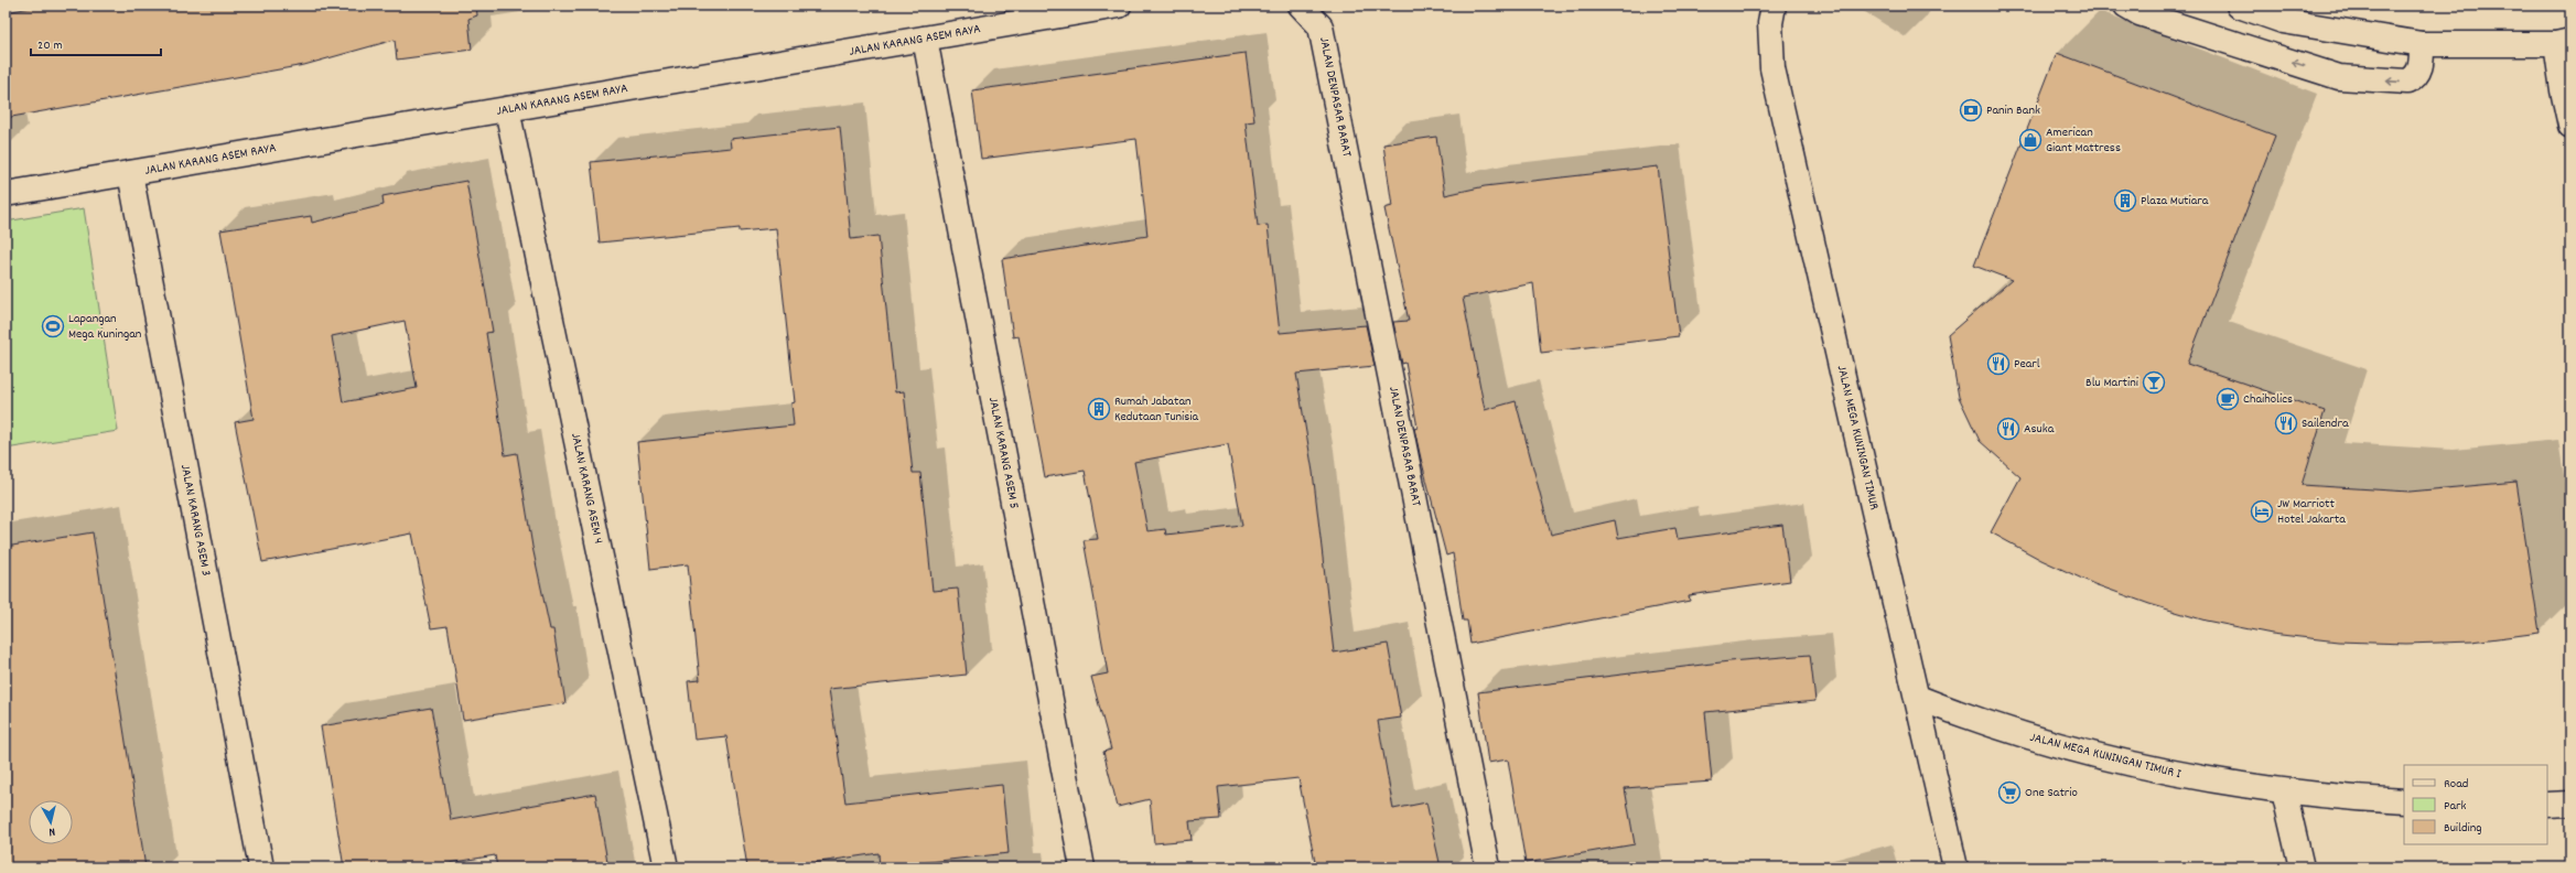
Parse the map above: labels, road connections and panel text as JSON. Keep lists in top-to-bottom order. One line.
{"streets":{"street":["JALAN KARANG ASEM RAYA","JALAN DENPASAR BARAT","JALAN MEGA KUNINGAN TIMUR","JALAN KARANG ASEM 5","JALAN KARANG ASEM 4","JALAN KARANG ASEM 3","JALAN MEGA KUNINGAN TIMUR I"]},"crossings":[["JALAN KARANG ASEM RAYA","JALAN KARANG ASEM 5"],["JALAN KARANG ASEM RAYA","JALAN KARANG ASEM 4"],["JALAN KARANG ASEM RAYA","JALAN KARANG ASEM 3"],["JALAN MEGA KUNINGAN TIMUR","JALAN MEGA KUNINGAN TIMUR I"]],"places":{"bank":["Panin Bank"],"shop":["American Giant Mattress"],"building":["Plaza Mutiara","Rumah Jabatan Kedutaan Tunisia"],"sports":["Lapangan Mega Kuningan"],"restaurant":["Pearl","Sailendra","Asuka"],"bar":["Blu Martini"],"cafe":["Chaiholics"],"hotel":["JW Marriott Hotel Jakarta"],"supermarket":["One Satrio"]},"legend":["Road","Park","Building"],"scale_bar":"20 m","north":"bottom"}
